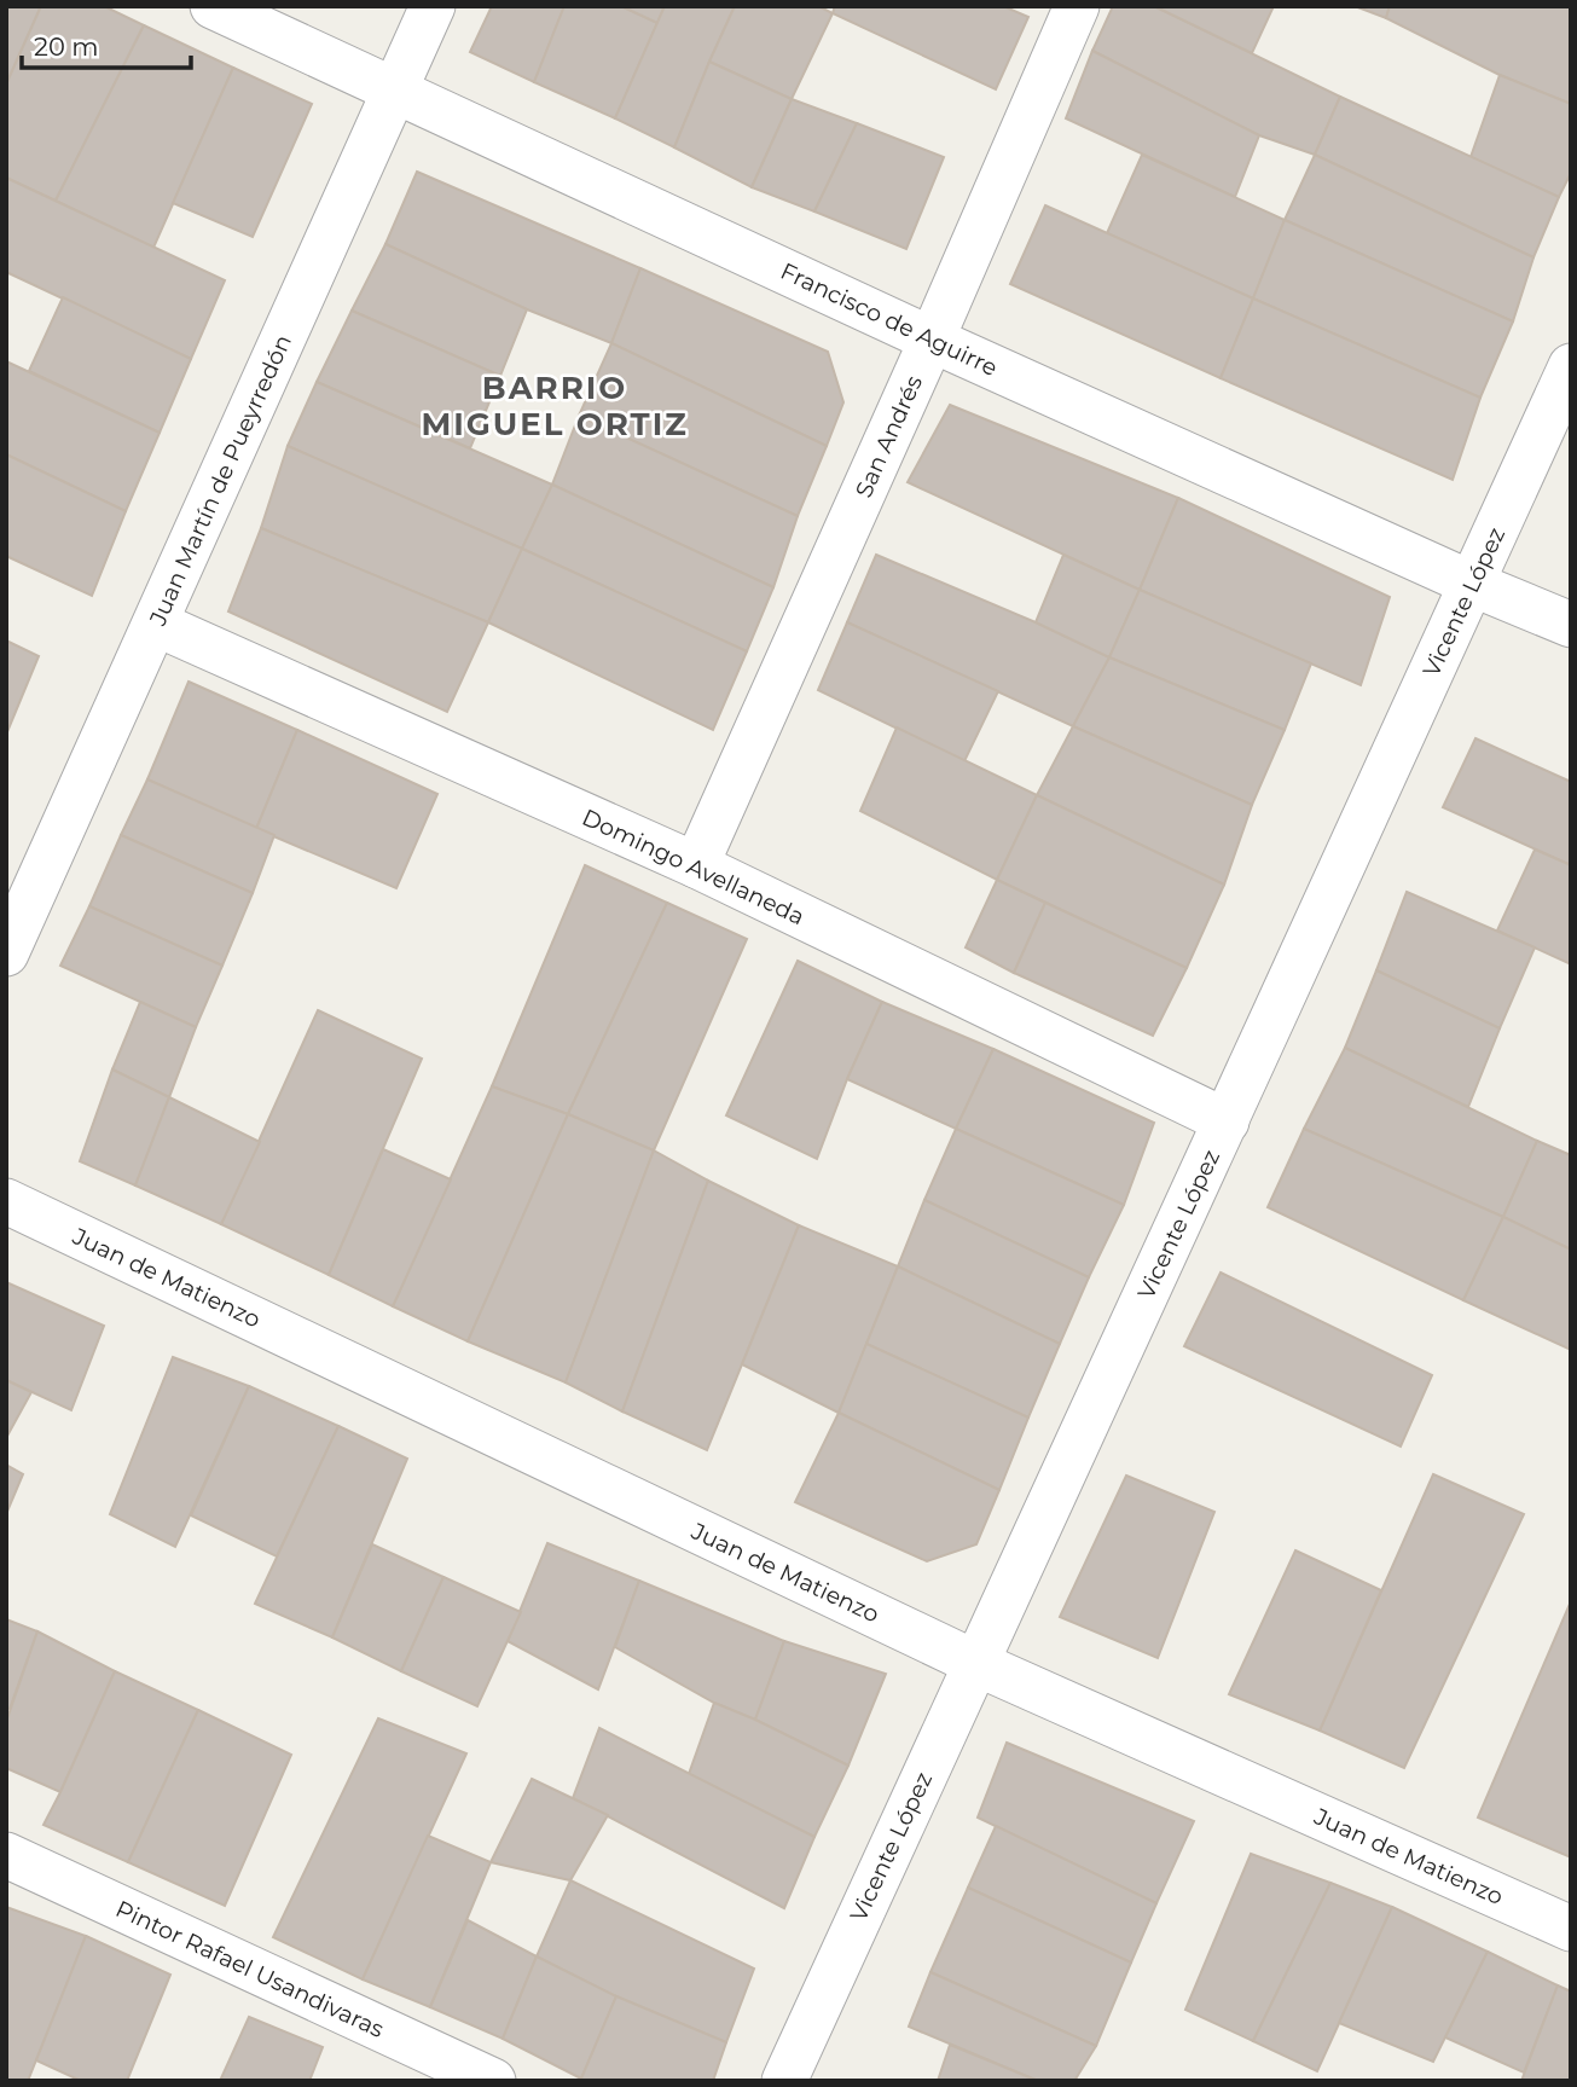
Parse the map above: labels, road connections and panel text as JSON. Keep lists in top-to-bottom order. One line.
{"streets":{"street":["Francisco de Aguirre","San Andrés","Juan Martín de Pueyrredón","Vicente López","Domingo Avellaneda","Juan de Matienzo","Pintor Rafael Usandivaras"]},"crossings":[["Francisco de Aguirre","San Andrés"],["Francisco de Aguirre","Juan Martín de Pueyrredón"],["Francisco de Aguirre","Vicente López"],["San Andrés","Domingo Avellaneda"],["Juan Martín de Pueyrredón","Domingo Avellaneda"],["Vicente López","Domingo Avellaneda"],["Vicente López","Juan de Matienzo"]],"districts":["BARRIO MIGUEL ORTIZ"],"scale_bar":"20 m"}
